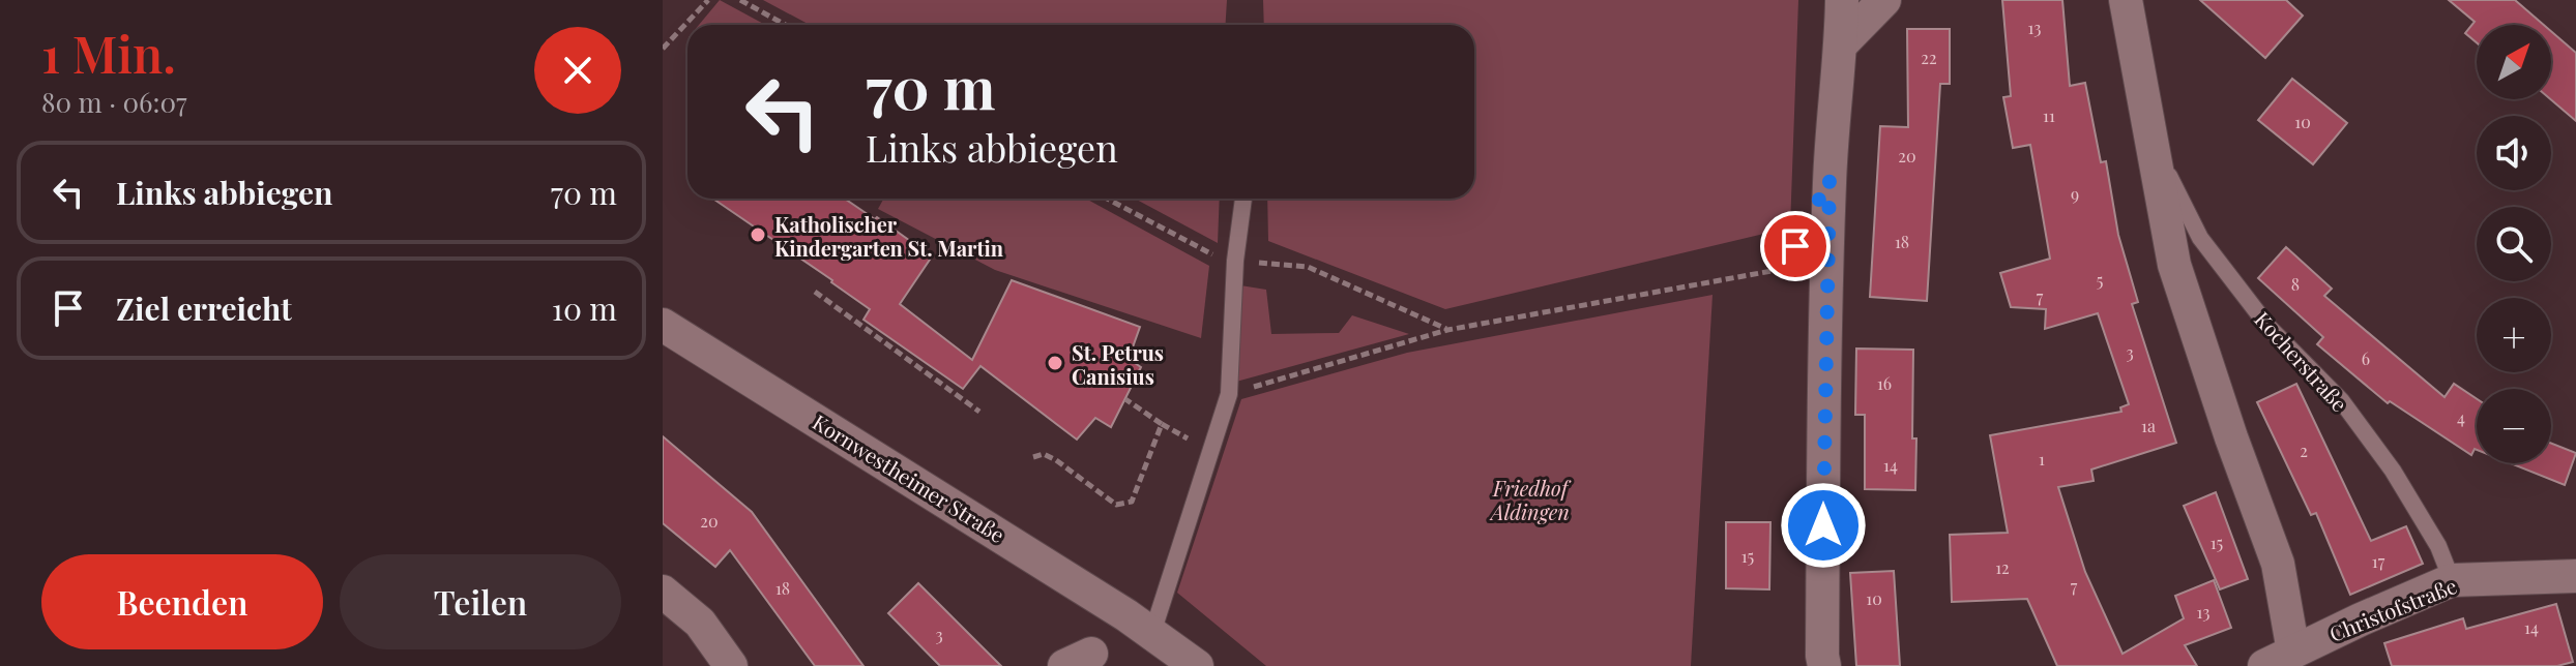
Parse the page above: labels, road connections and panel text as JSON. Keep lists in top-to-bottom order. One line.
{"streets":{"street":["Kocherstraße","Kornwestheimer Straße","Christofstraße"]},"crossings":[["Kocherstraße","Christofstraße"]],"parks":["Friedhof Aldingen"],"places":["Katholischer Kindergarten St. Martin","St. Petrus Canisius"],"house_numbers":["13","22","11","10","20","9","18","5","8","7","3","6","16","4","1a","2","1","14","20","15","15","17","12","7","18","10","13","14","3"],"north":"top right","page":{"heading":["1 Min.","80 m · 06:07"],"map_buttons":["+","−"],"turn":["70 m","Links abbiegen"],"list":[{"name":"Links abbiegen","value":"70 m"},{"name":"Ziel erreicht","value":"10 m"}],"buttons":["Beenden","Teilen"]}}
